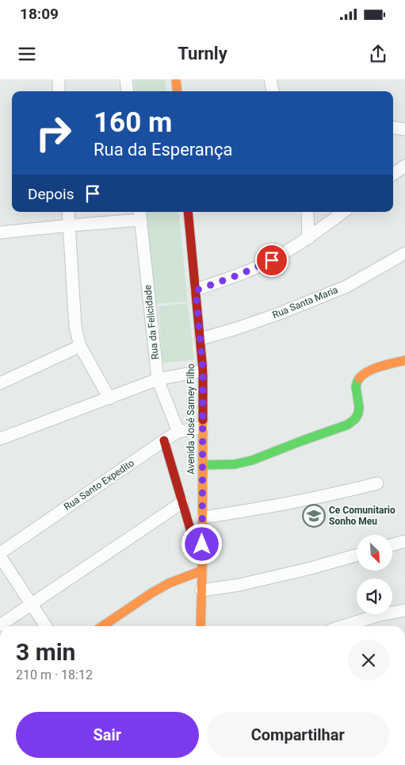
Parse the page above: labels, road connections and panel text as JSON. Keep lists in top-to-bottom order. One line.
{"streets":{"street":["Rua Santa Maria","Rua da Felicidade","Avenida José Sarney Filho","Rua Santo Expedito"]},"crossings":[["Rua Santa Maria","Avenida José Sarney Filho"],["Rua da Felicidade","Rua Santo Expedito"],["Avenida José Sarney Filho","Rua Santo Expedito"]],"places":{"school or university":["Ce Comunitario Sonho Meu"]},"north":"bottom right","page":{"status":"18:09","header":"Turnly","turn":["160 m","Rua da Esperança"],"then":"Depois","heading":["3 min","210 m · 18:12"],"buttons":["Sair","Compartilhar"]}}
